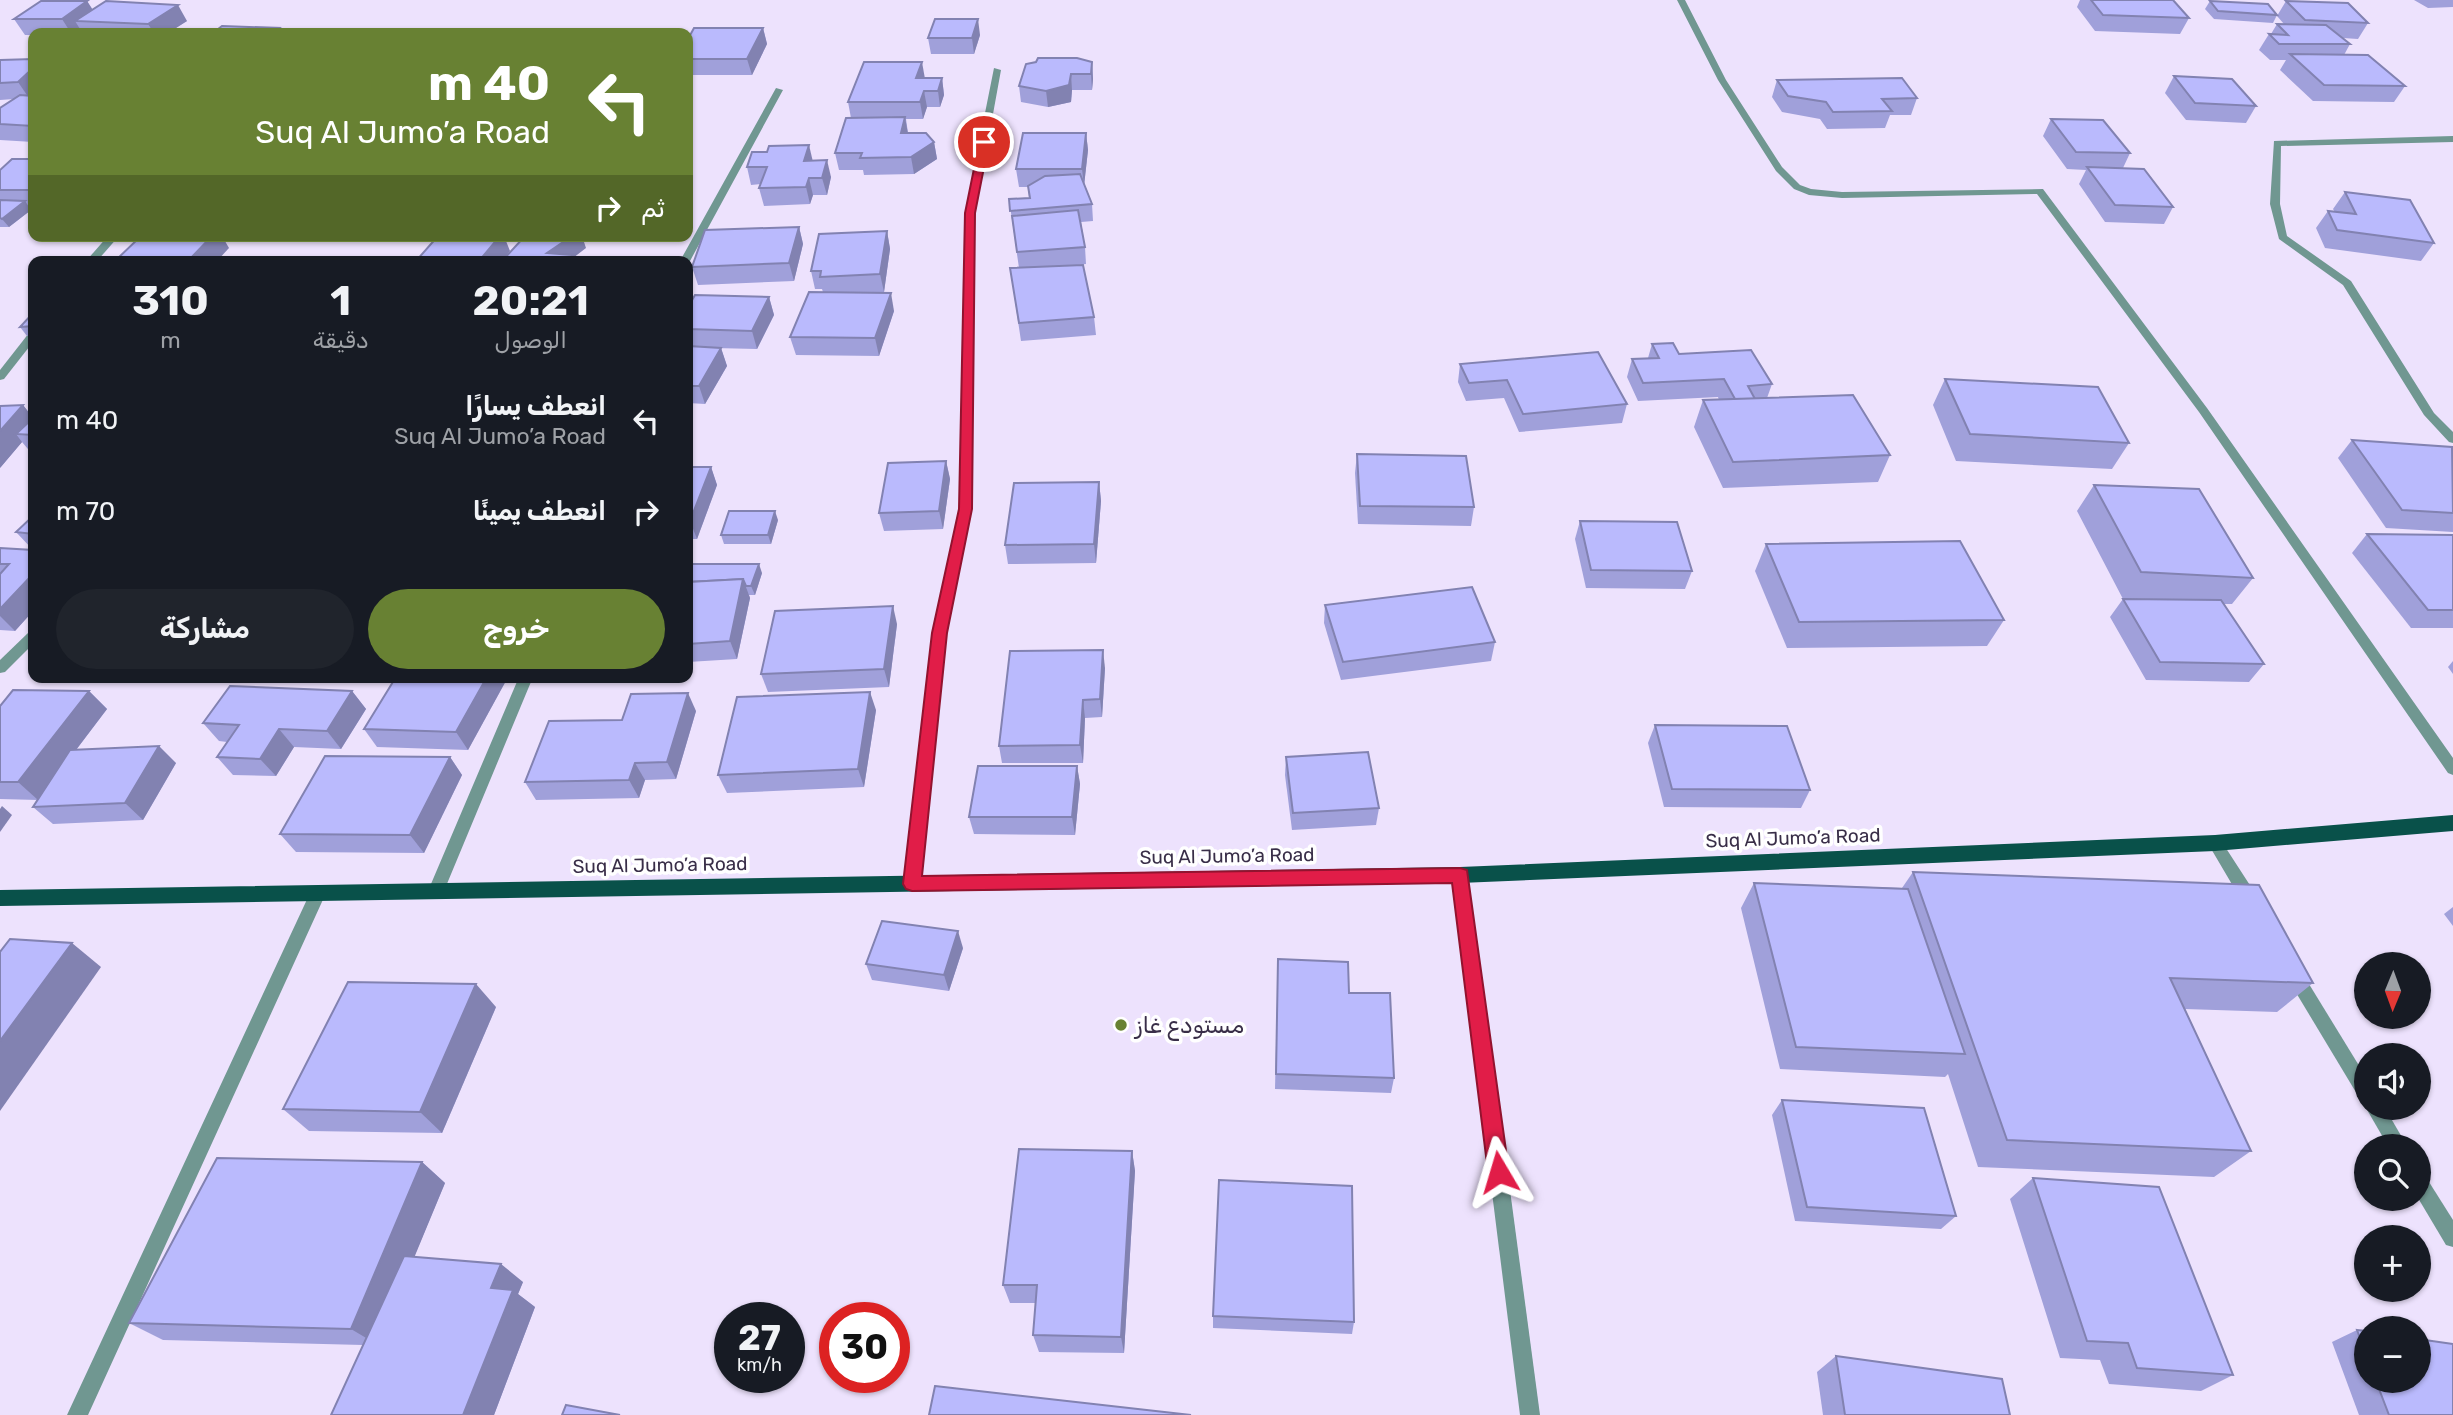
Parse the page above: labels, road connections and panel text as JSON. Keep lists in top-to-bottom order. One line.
{"streets":{"main road":["Suq Al Jumo’a Road"]},"places":["مستودع غاز"],"north":"bottom","page":{"turn":["40 m","Suq Al Jumo’a Road"],"then":"ثم","eta":["20:21","الوصول","1","دقيقة","310","m"],"list":[{"name":"انعطف يسارًا","note":"Suq Al Jumo’a Road","value":"40 m"},{"name":"انعطف يمينًا","value":"70 m"}],"buttons":["خروج","مشاركة"],"map_buttons":["+","−"],"speed":"27 km/h","limit":"30"}}
